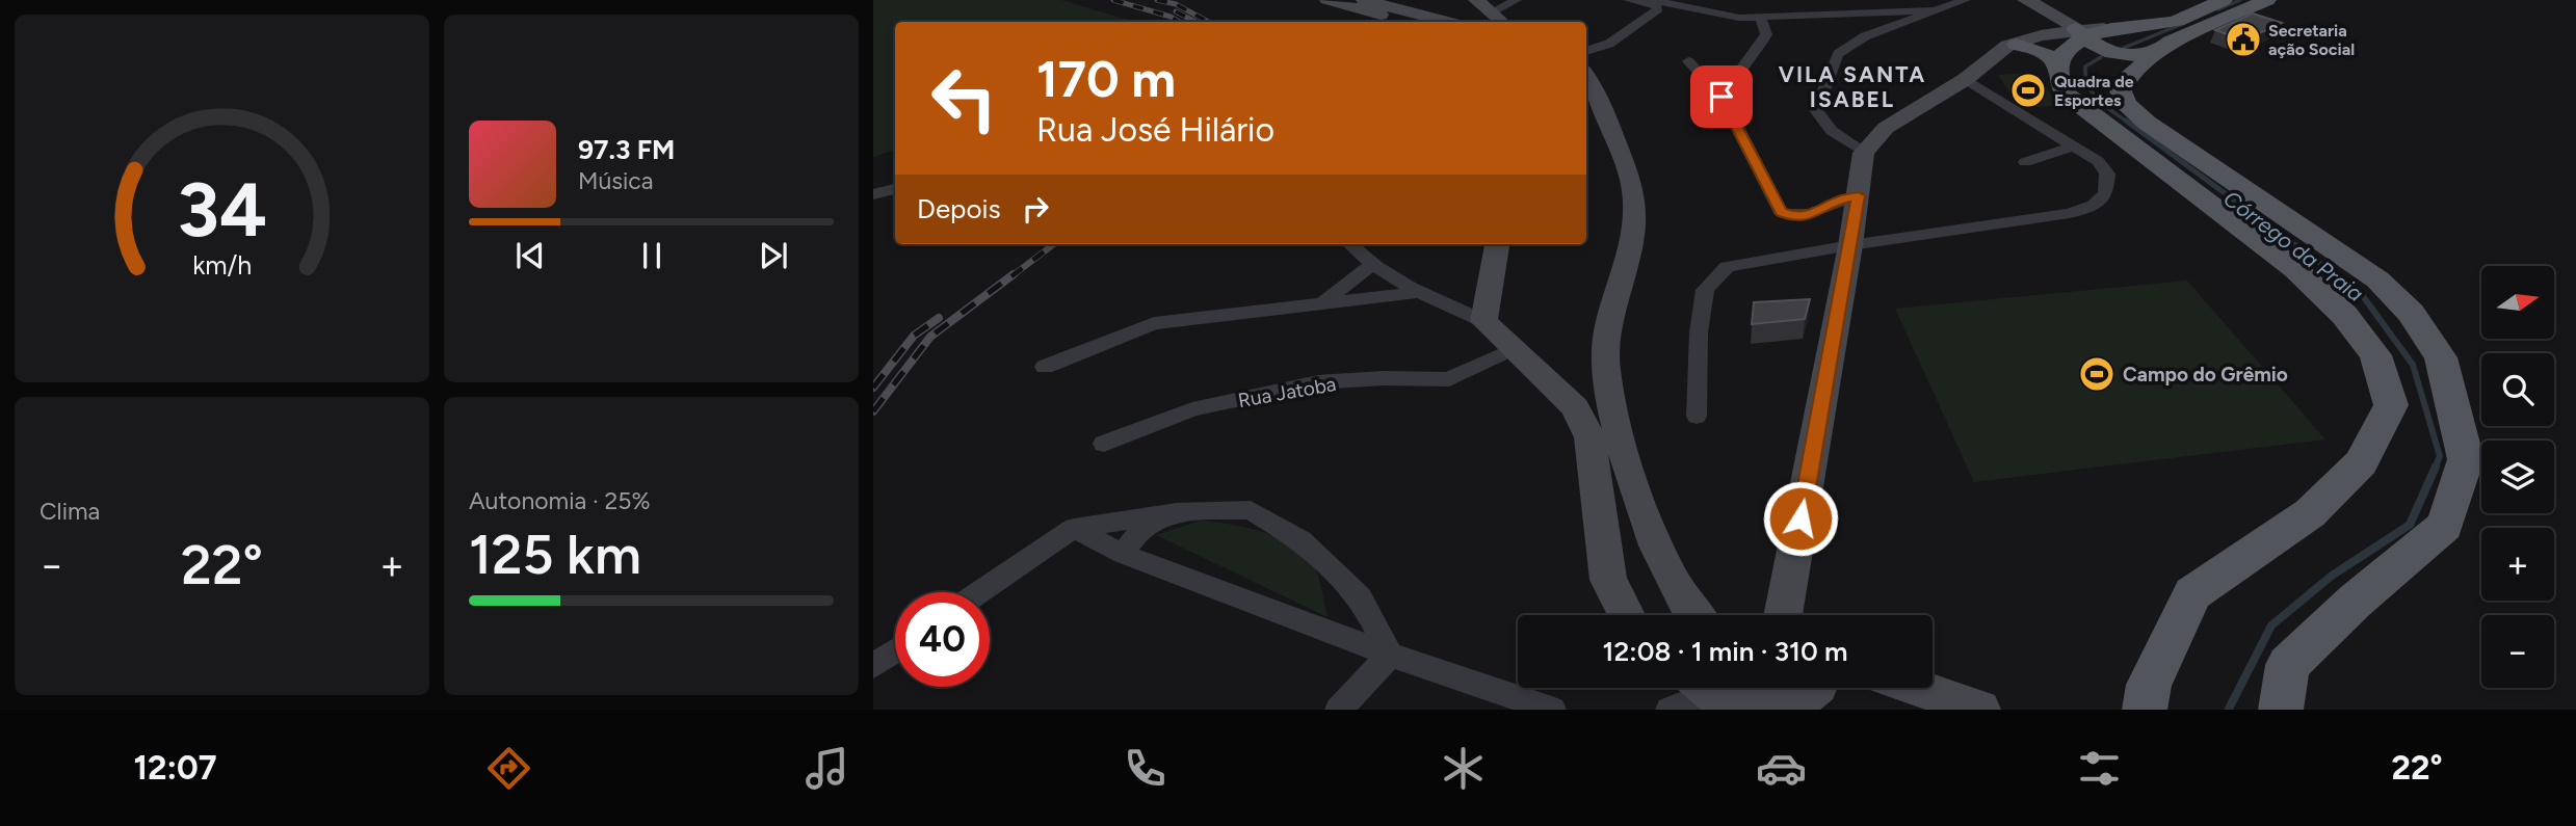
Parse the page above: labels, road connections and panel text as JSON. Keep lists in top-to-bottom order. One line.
{"streets":{"street":["Rua Jatoba"]},"districts":["VILA SANTA ISABEL"],"water":["Córrego da Praia"],"places":{"public building":["Secretaria ação Social"],"sports":["Quadra de Esportes","Campo do Grêmio"]},"north":"right","page":{"turn":["170 m","Rua José Hilário"],"song":["97.3 FM","Música"],"then":"Depois","map_buttons":["+","−"],"tile":["Clima",["Autonomia · 25%","125 km"]],"heat":["−","22°","+"],"limit":"40","trip":"12:08 · 1 min · 310 m","tabs":["12:07","22°"],"gauge":["34","km/h"]}}
